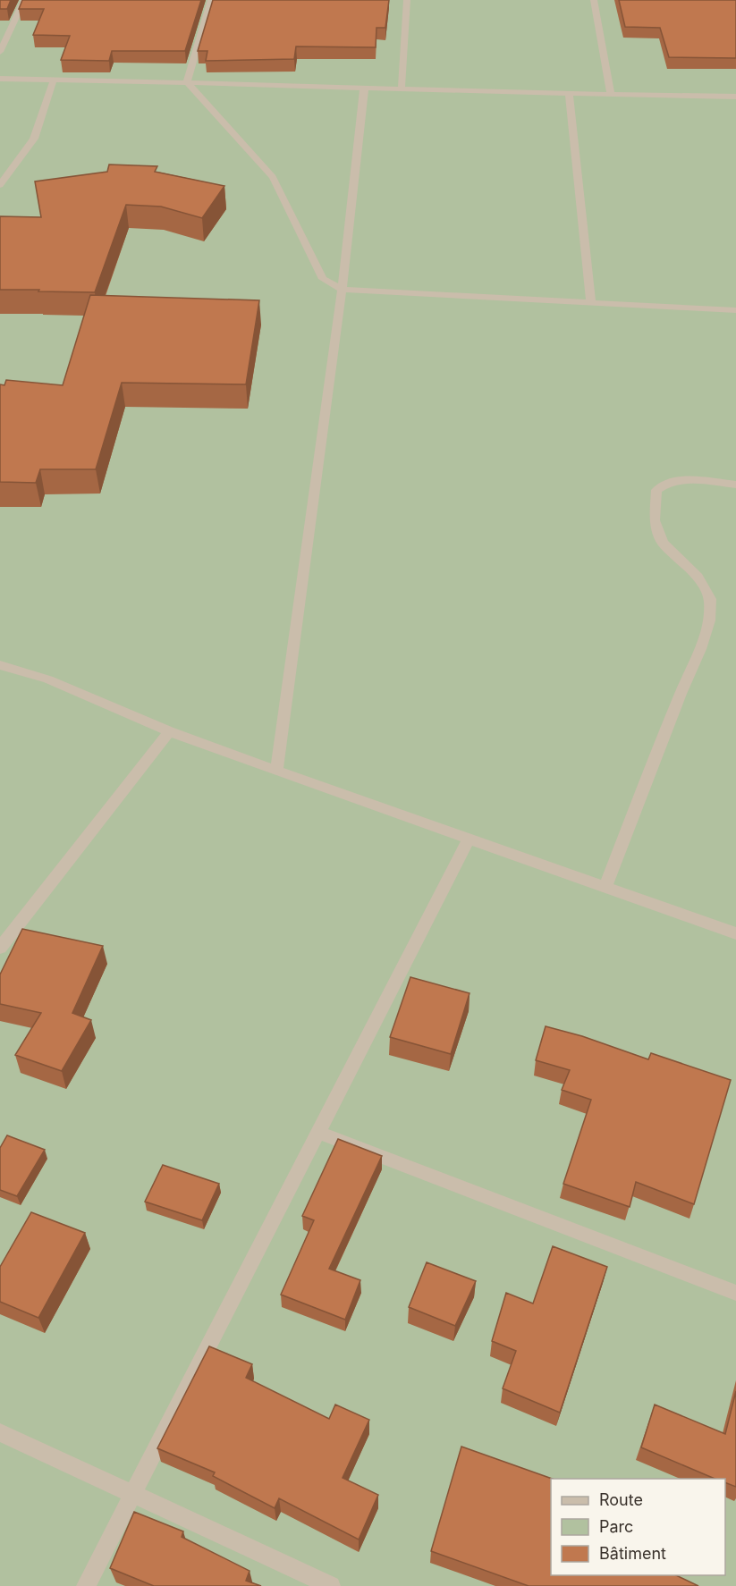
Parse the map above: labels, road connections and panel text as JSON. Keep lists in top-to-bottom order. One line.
{"legend":["Route","Parc","Bâtiment"]}
